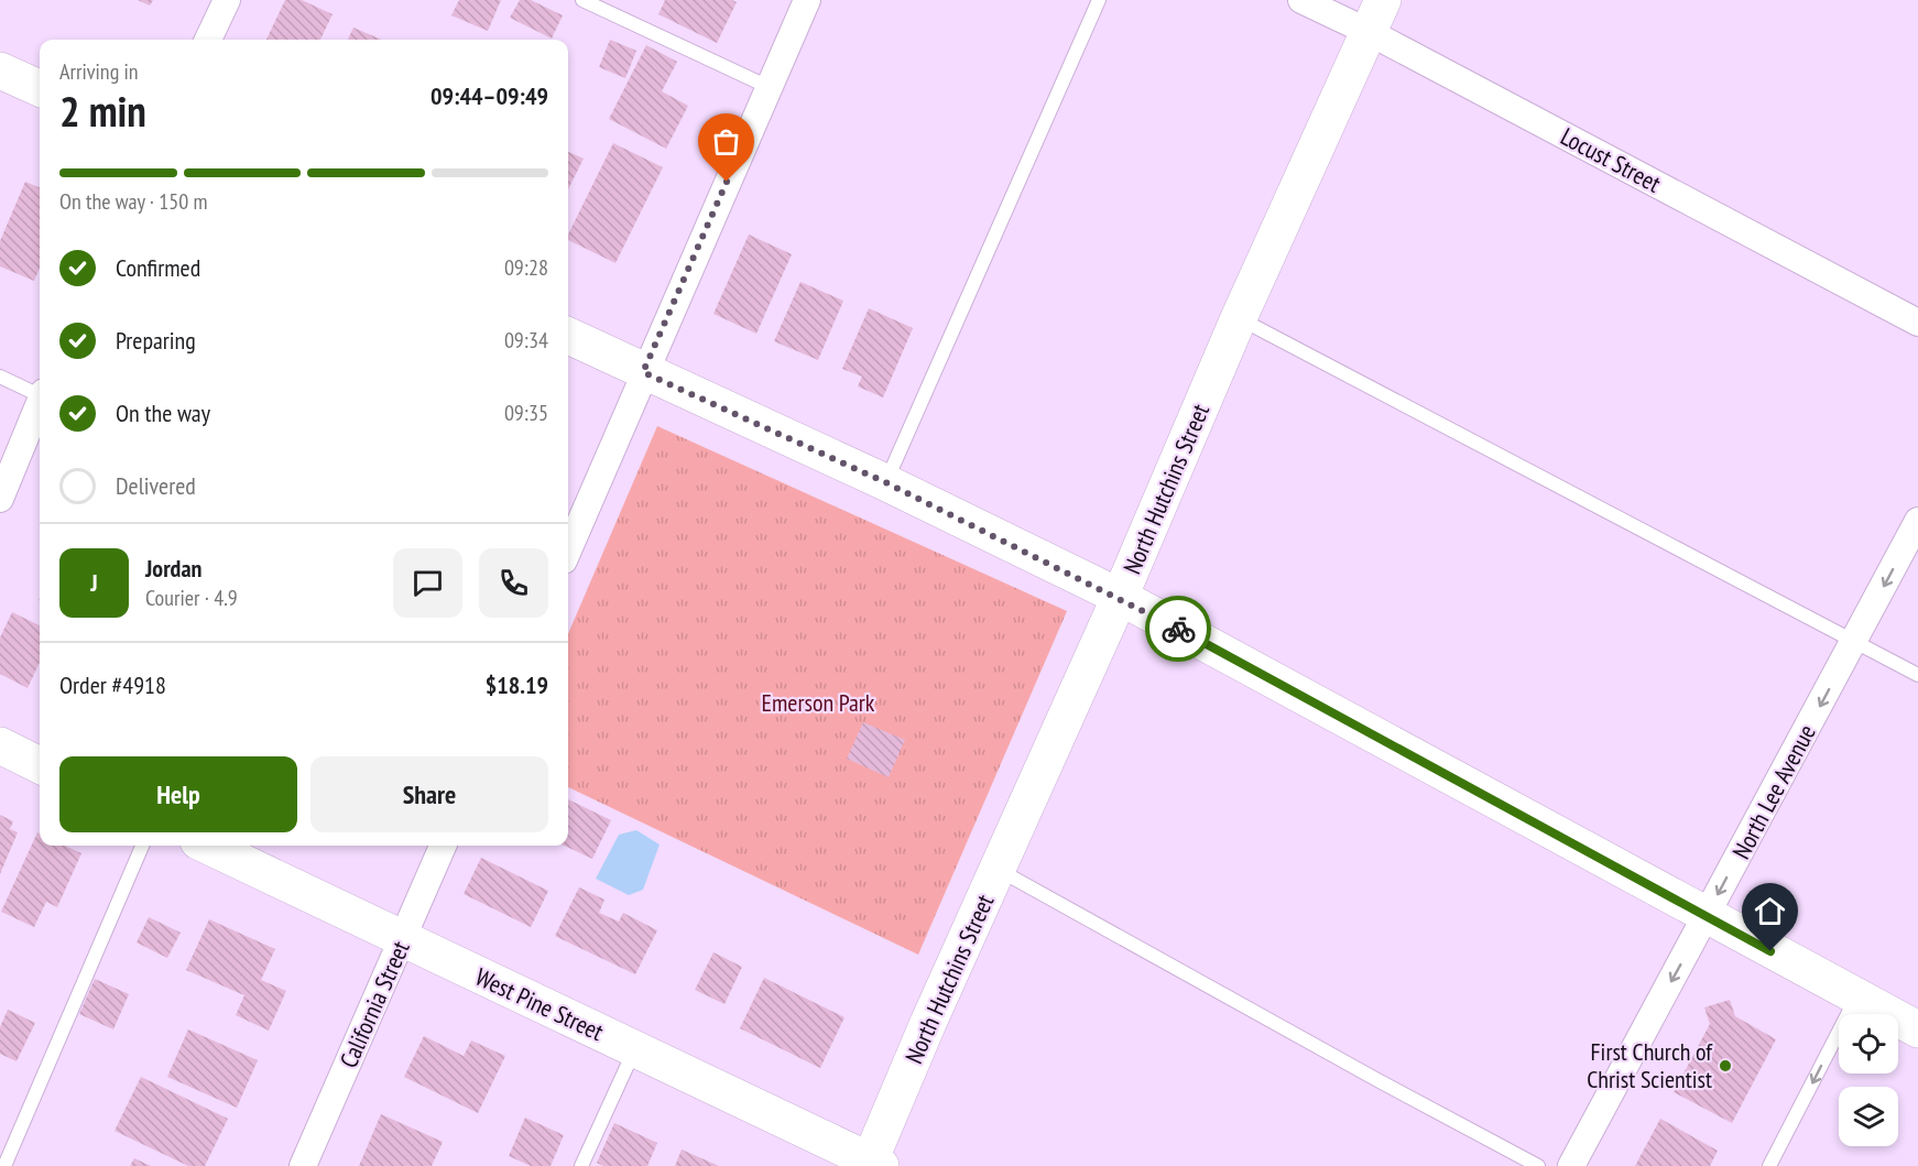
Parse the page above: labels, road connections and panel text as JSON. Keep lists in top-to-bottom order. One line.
{"streets":{"street":["Locust Street","North Hutchins Street","North Lee Avenue","California Street","West Pine Street"]},"crossings":[["Locust Street","North Hutchins Street"],["North Hutchins Street","West Pine Street"],["California Street","West Pine Street"]],"one_way":["North Lee Avenue"],"parks":["Emerson Park"],"places":["First Church of Christ Scientist"],"page":{"heading":["2 min","Arriving in","09:44–09:49"],"panel":["Jordan","Courier · 4.9","Order #4918","$18.19"],"bar":"On the way · 150 m","list":[["Confirmed","09:28"],["Preparing","09:34"],["On the way","09:35"],"Delivered"],"round":"J","buttons":["Help","Share"]}}
